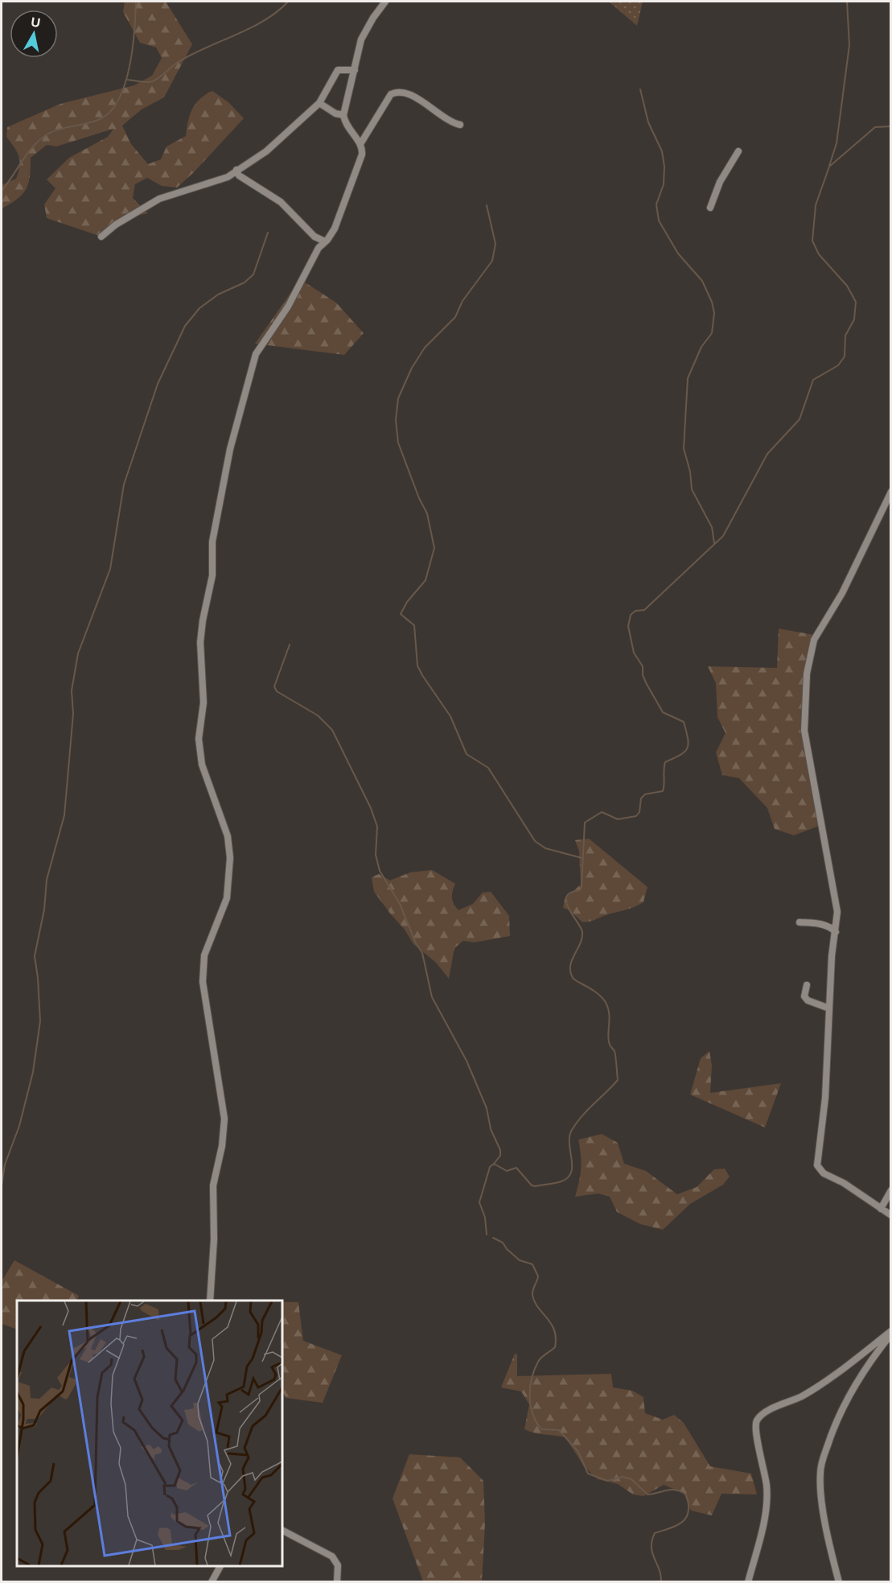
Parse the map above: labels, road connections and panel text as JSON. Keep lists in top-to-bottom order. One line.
{"north":"top"}
